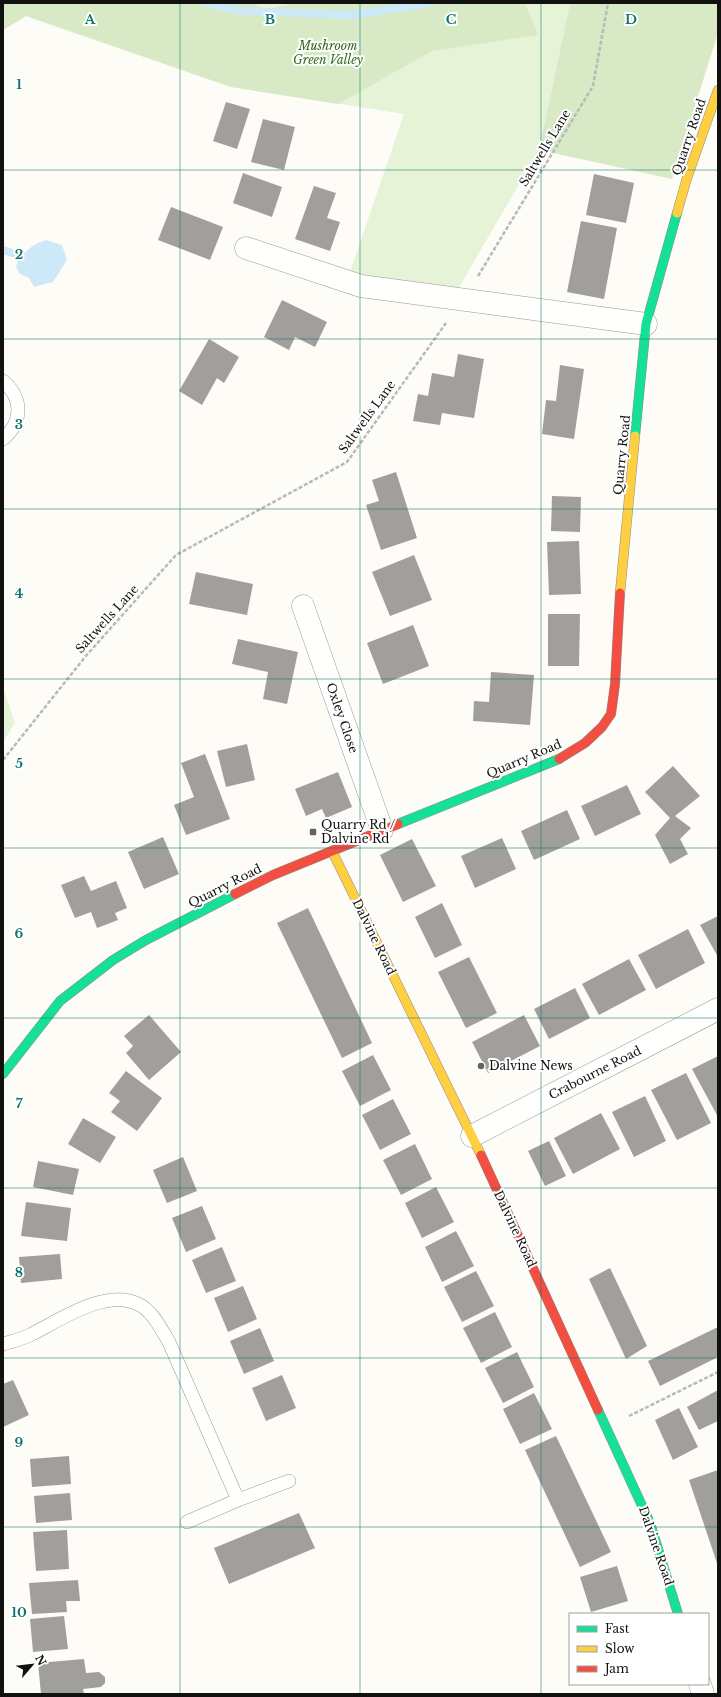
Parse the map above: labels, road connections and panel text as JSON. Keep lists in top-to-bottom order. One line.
{"streets":{"street":["Quarry Road","Oxley Close","Dalvine Road","Crabourne Road"],"path":["Saltwells Lane"]},"crossings":[["Quarry Road","Oxley Close"],["Quarry Road","Dalvine Road"],["Dalvine Road","Crabourne Road"]],"parks":["Mushroom Green Valley"],"places":{"transit":["Quarry Rd / Dalvine Rd"],"other":["Dalvine News"]},"legend":["Fast","Slow","Jam"],"north":"top right","grid":{"columns":["A","B","C","D"],"rows":["1","2","3","4","5","6","7","8","9","10"]}}
